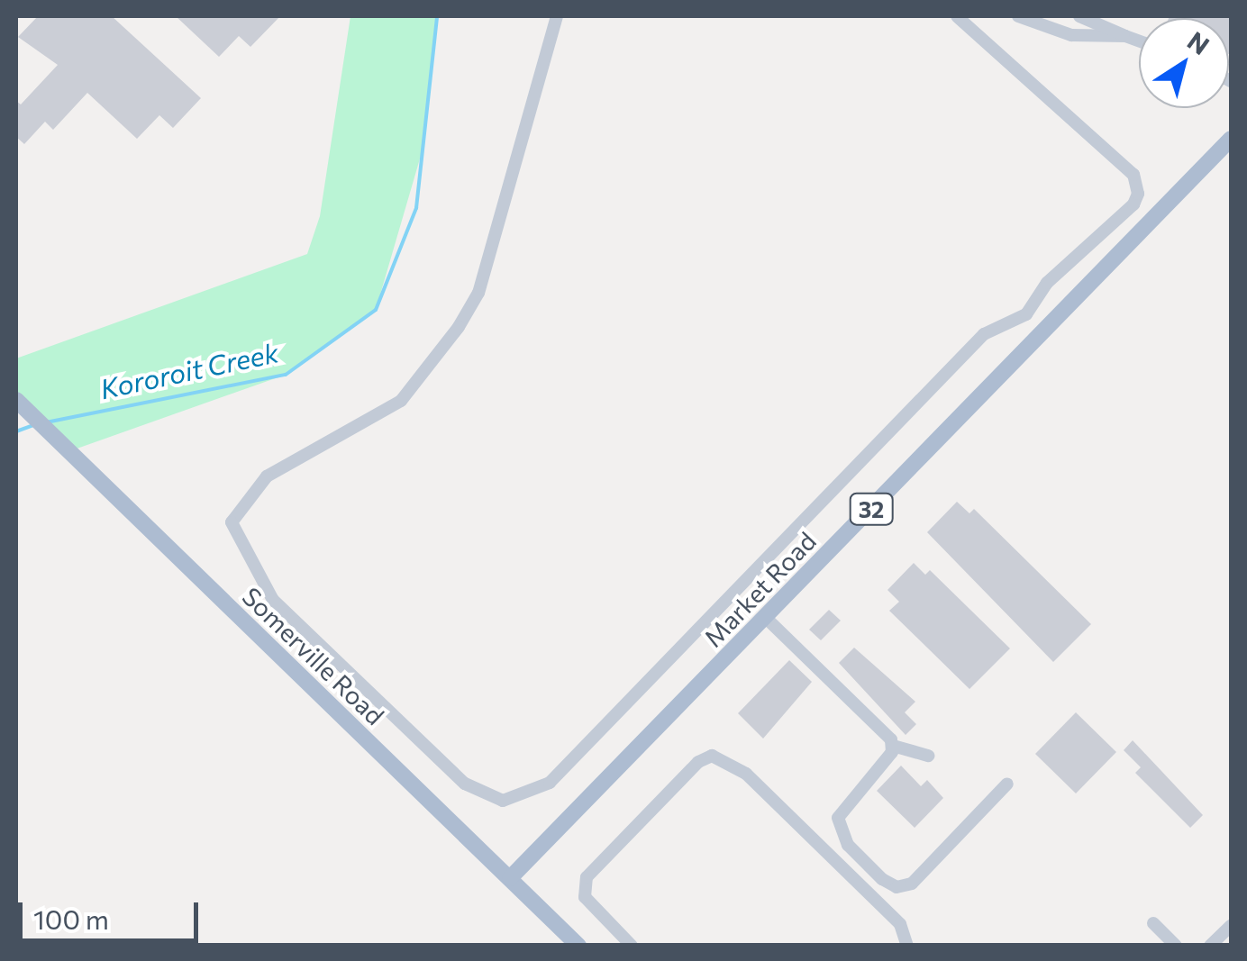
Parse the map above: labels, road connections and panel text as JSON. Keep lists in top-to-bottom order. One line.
{"streets":{"main road":["32","Market Road","Somerville Road"]},"crossings":[["Market Road","Somerville Road"]],"water":["Kororoit Creek"],"scale_bar":"100 m","north":"top right"}
